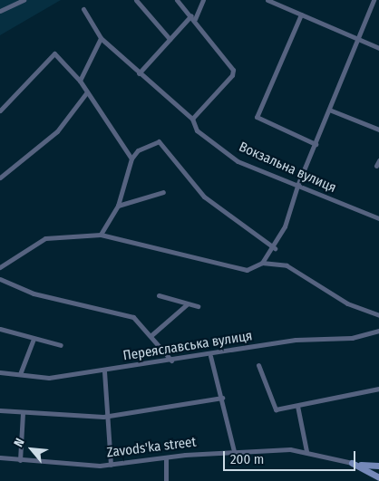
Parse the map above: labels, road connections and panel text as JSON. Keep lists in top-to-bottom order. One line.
{"streets":{"street":["Вокзальна вулиця","Переяславська вулиця","Zavods'ka street"]},"scale_bar":"200 m","north":"top left"}
